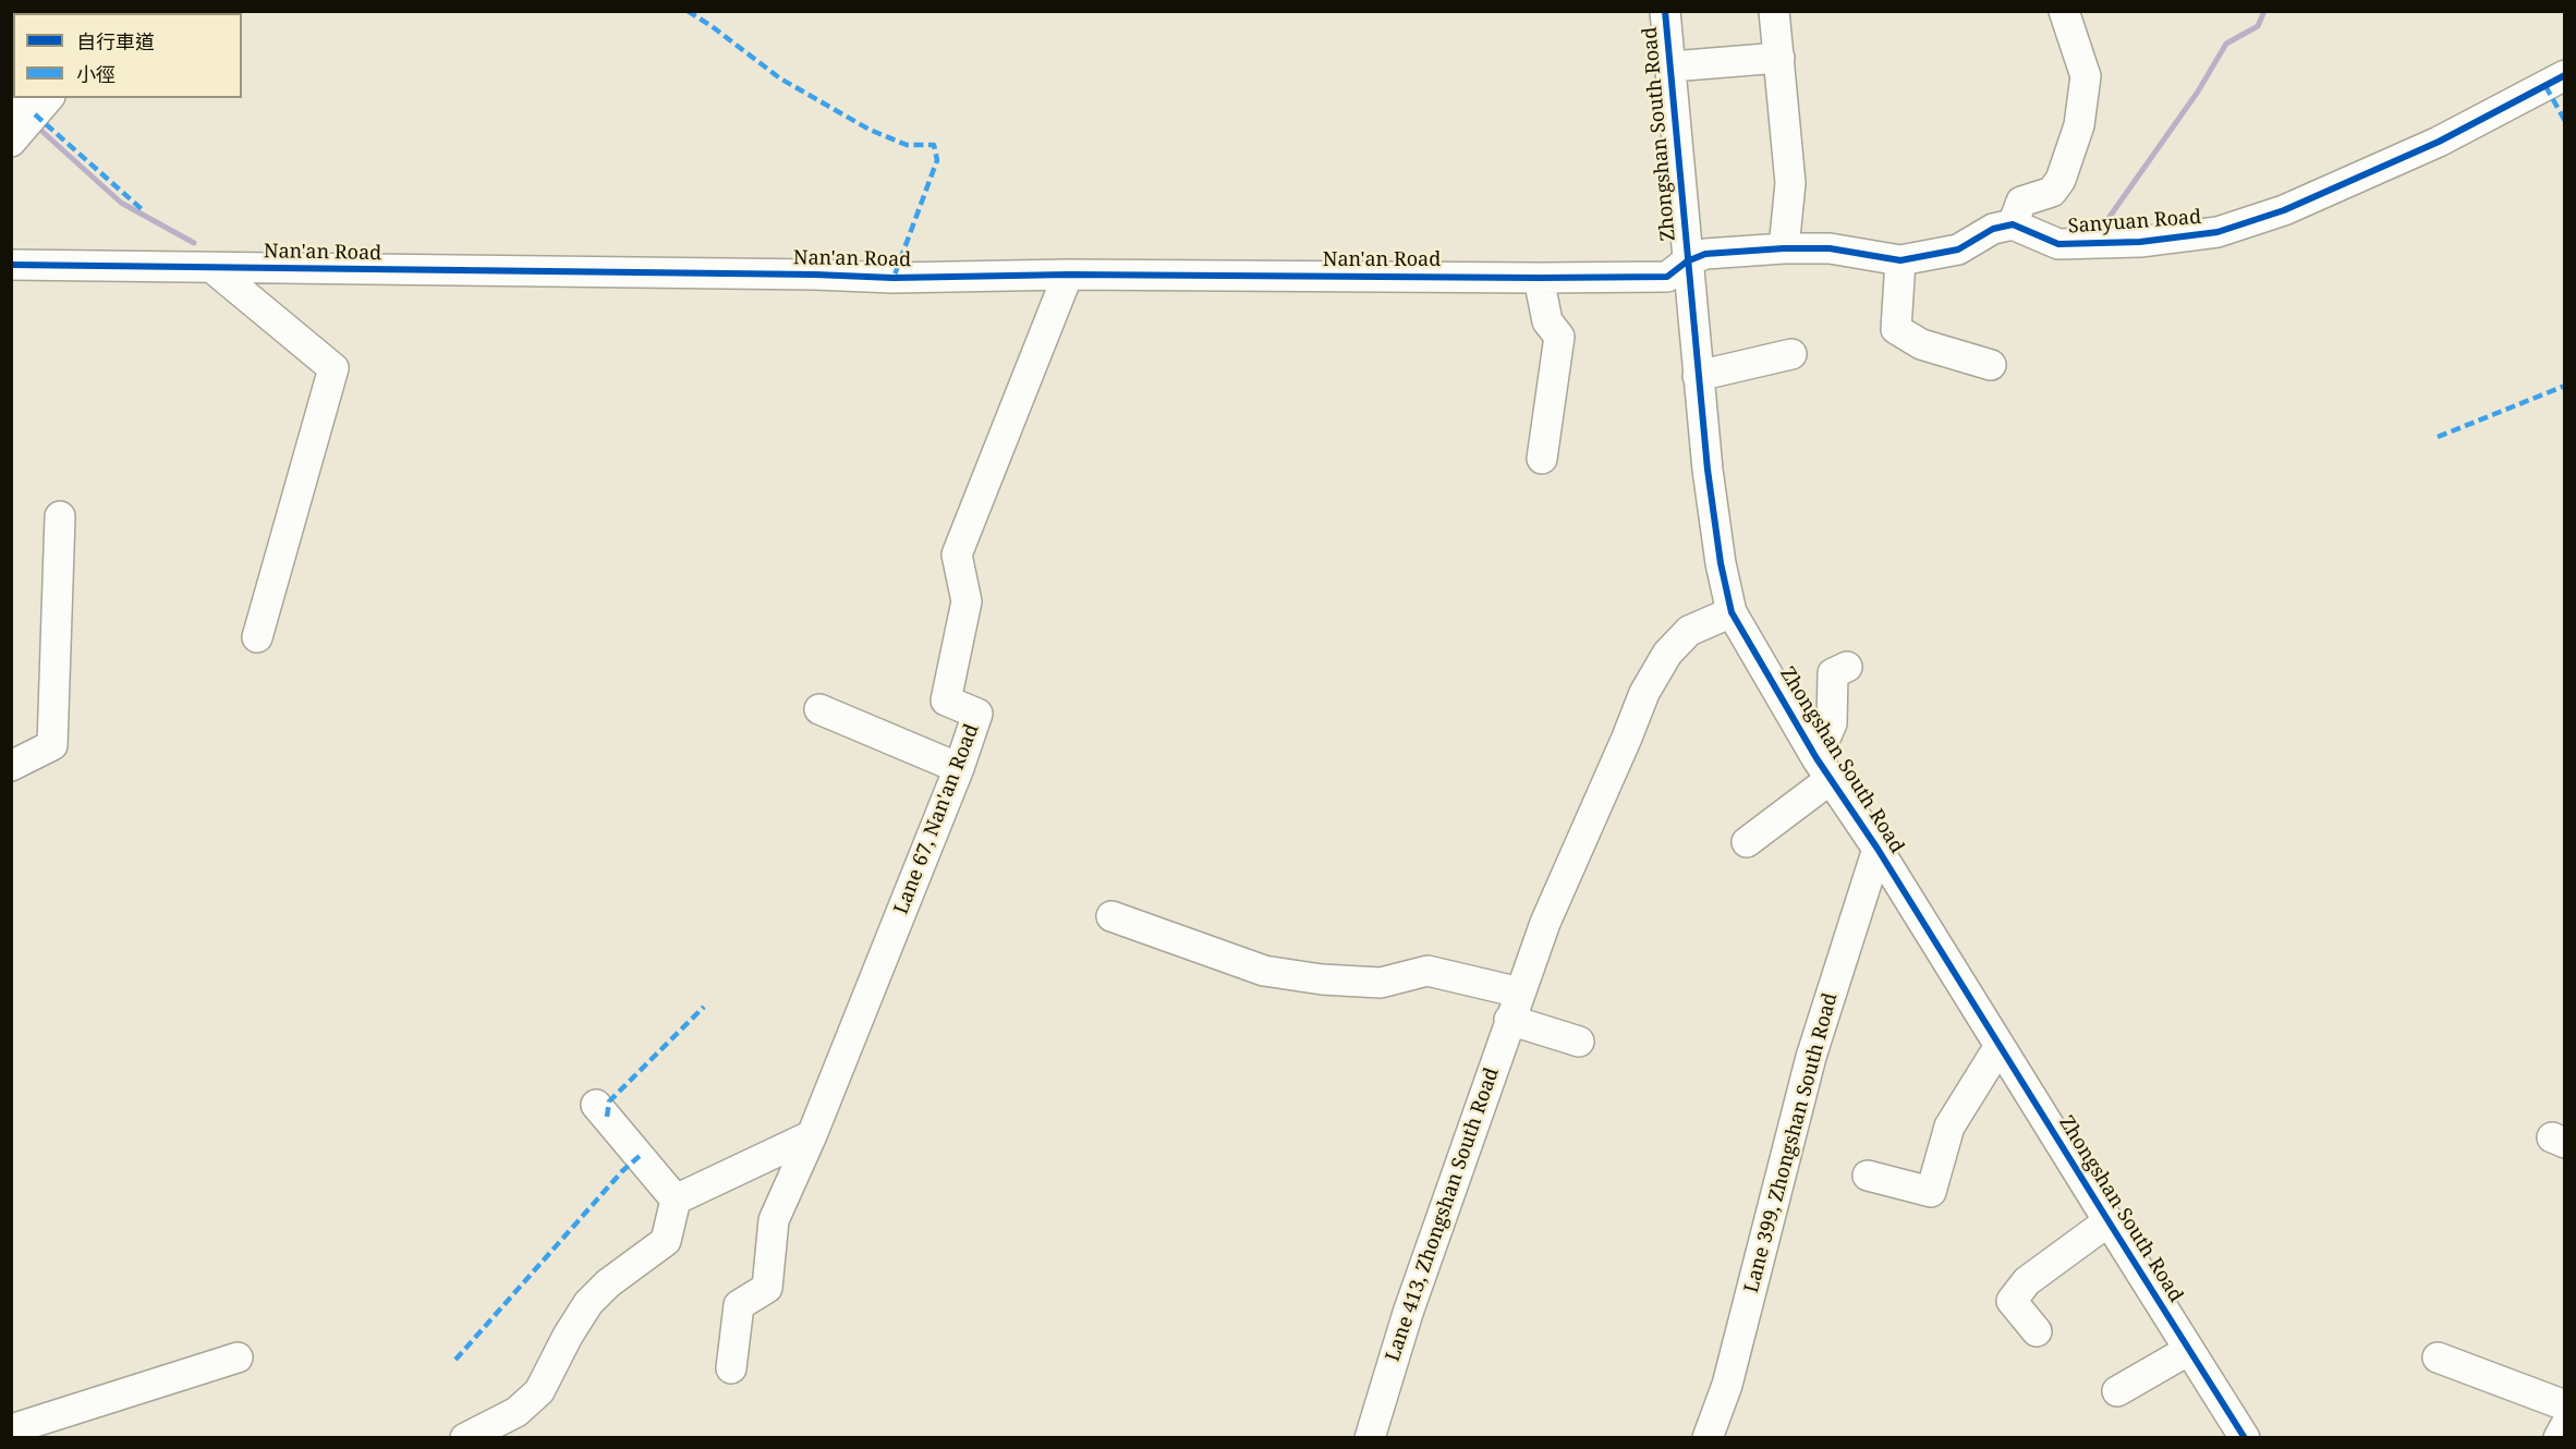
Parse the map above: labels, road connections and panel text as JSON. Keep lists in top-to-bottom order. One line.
{"streets":{"street":["Zhongshan South Road","Sanyuan Road","Nan'an Road","Lane 67, Nan'an Road","Lane 399, Zhongshan South Road","Lane 413, Zhongshan South Road"]},"crossings":[["Zhongshan South Road","Nan'an Road"],["Zhongshan South Road","Lane 399, Zhongshan South Road"],["Zhongshan South Road","Lane 413, Zhongshan South Road"],["Nan'an Road","Lane 67, Nan'an Road"]],"legend":["自行車道","小徑"]}
